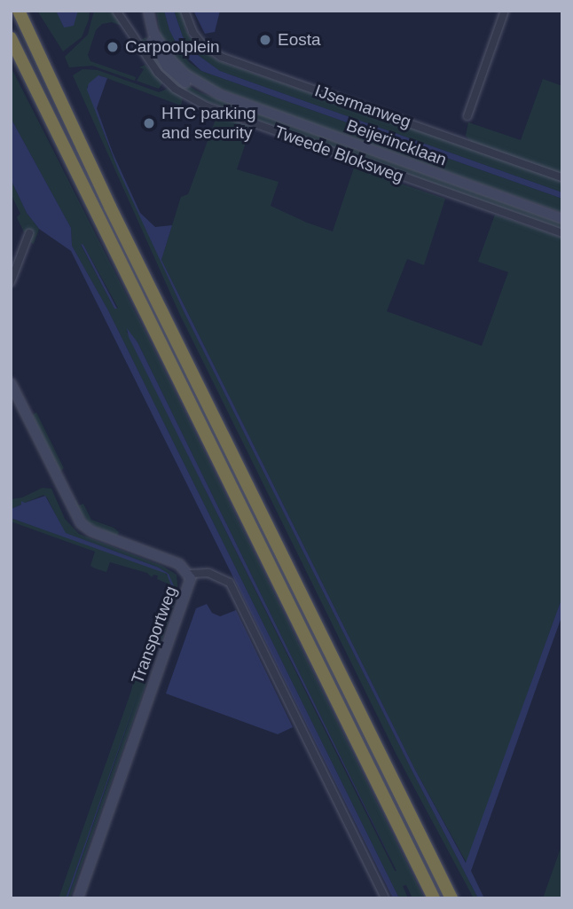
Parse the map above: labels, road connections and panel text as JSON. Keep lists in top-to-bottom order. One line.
{"streets":{"street":["IJsermanweg","Beijerincklaan","Tweede Bloksweg","Transportweg"]},"places":["Eosta","Carpoolplein","HTC parking and security"]}
